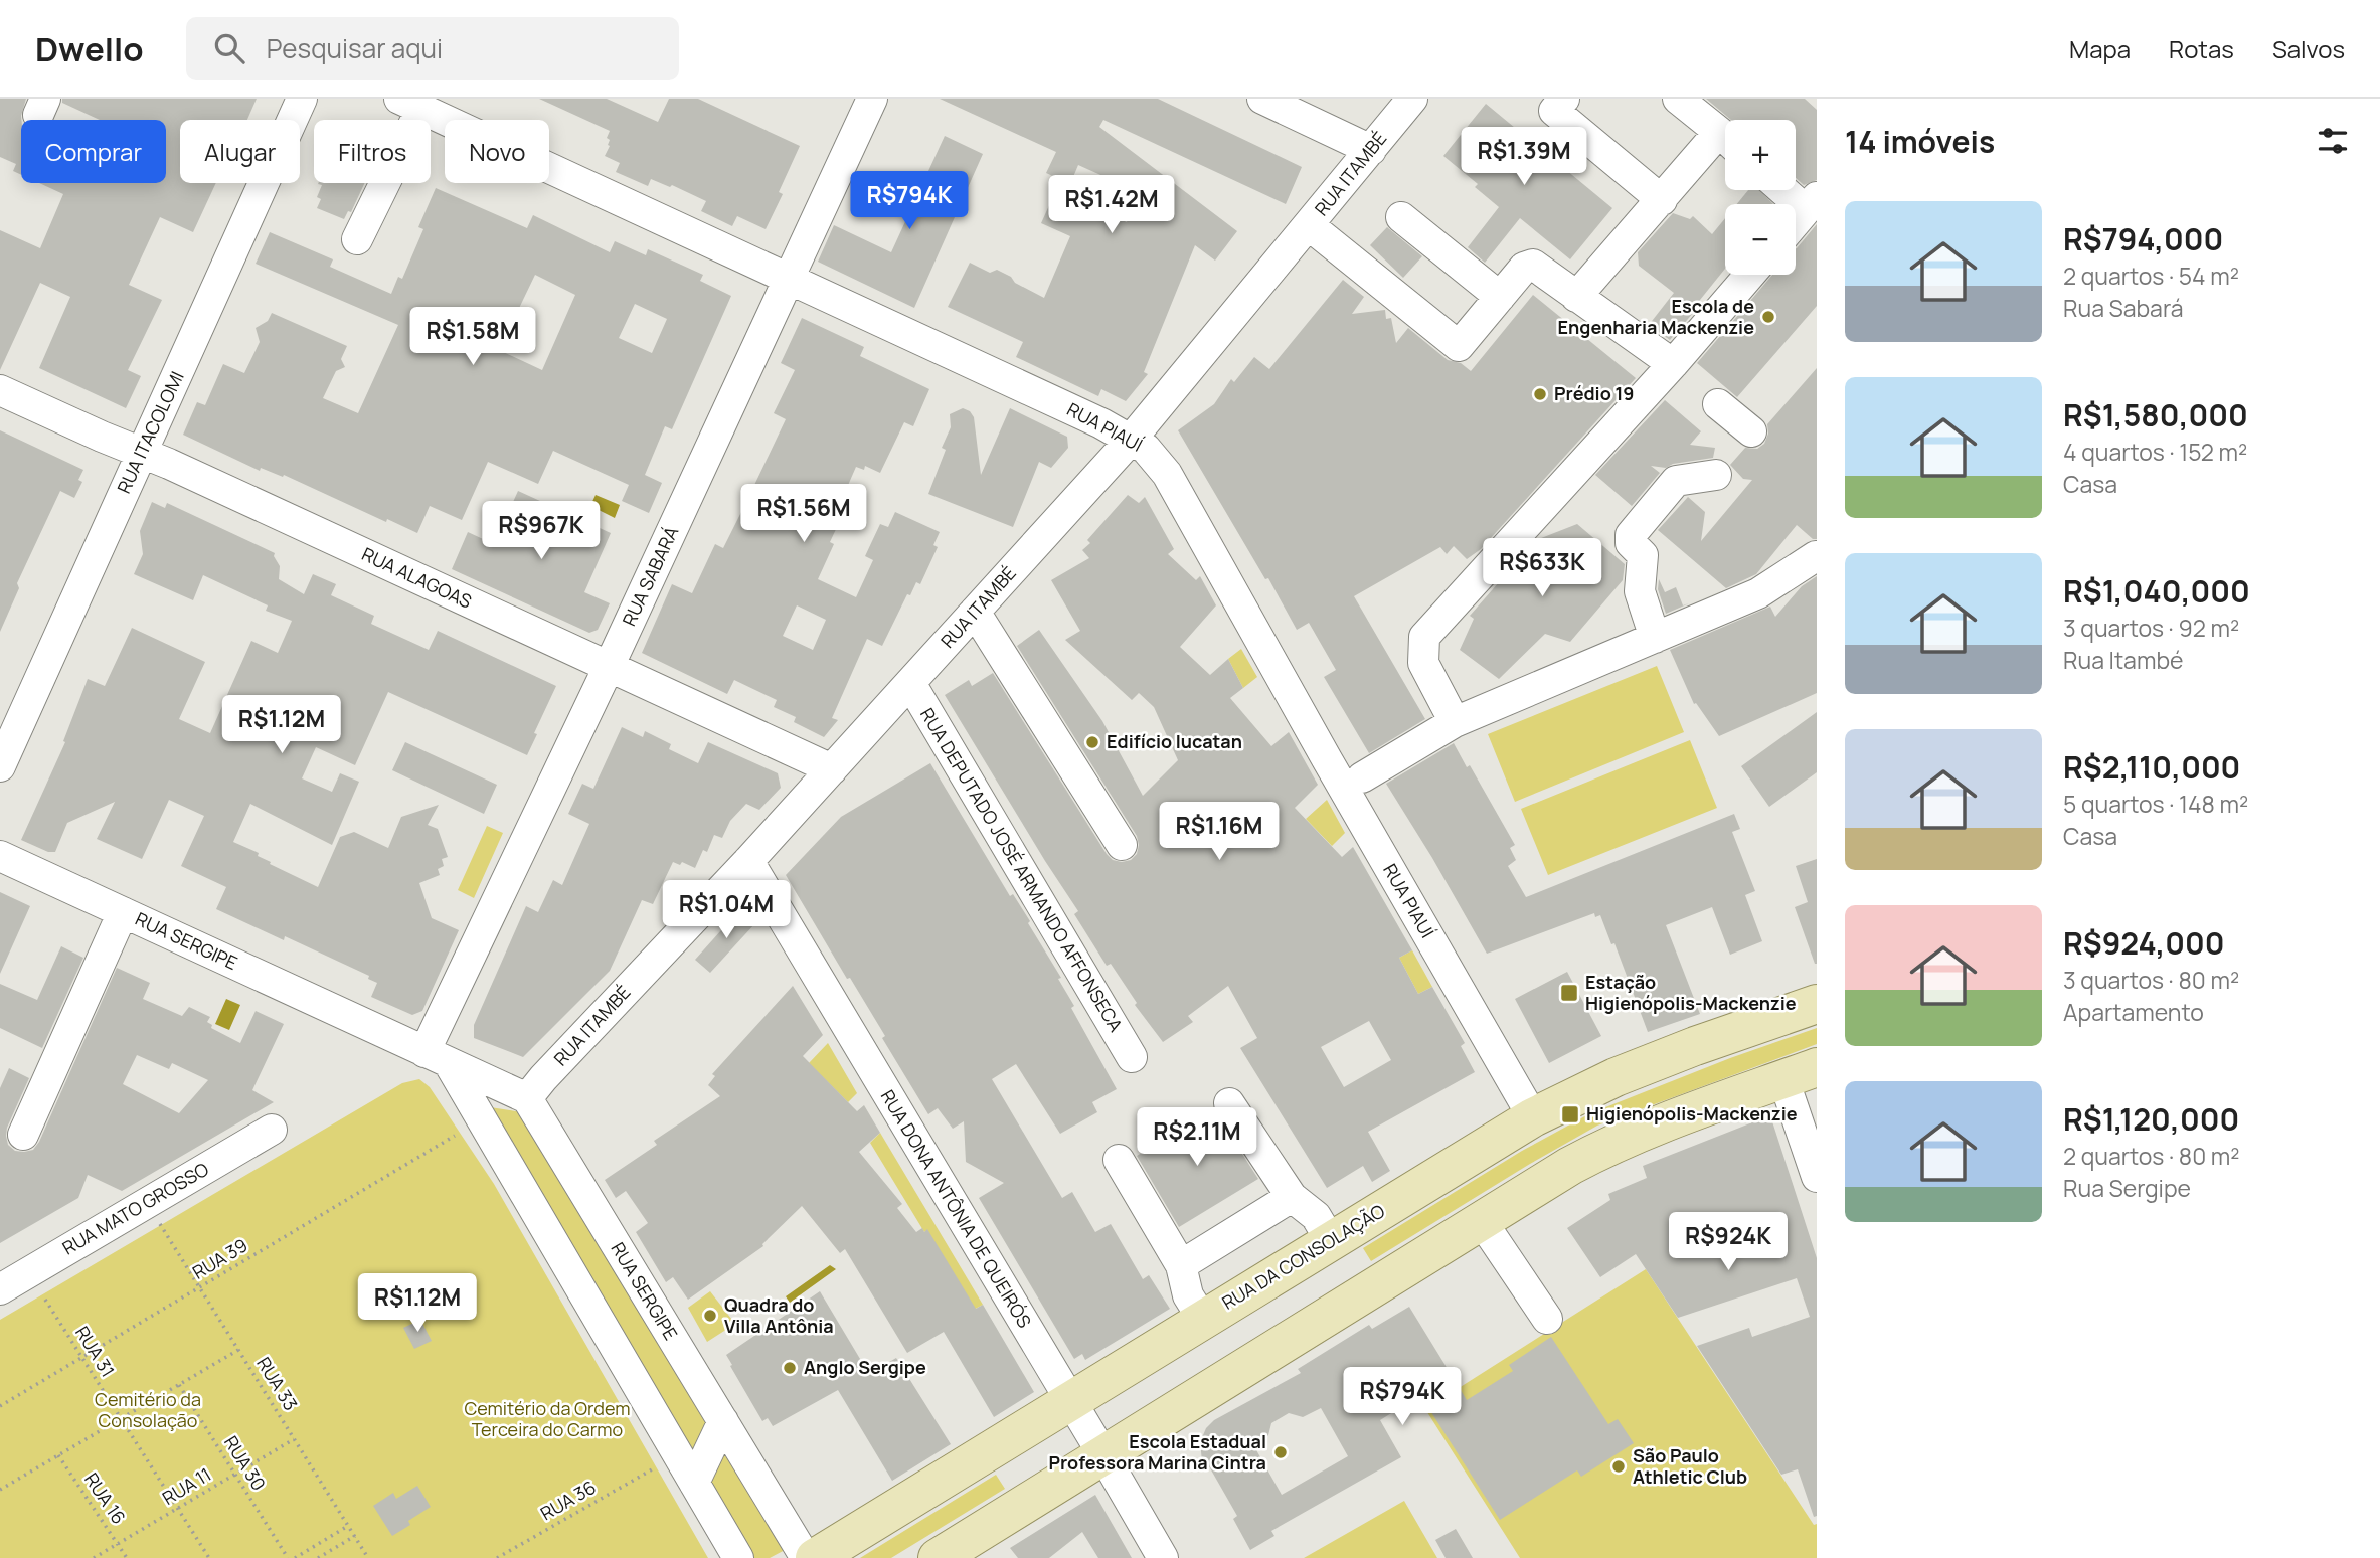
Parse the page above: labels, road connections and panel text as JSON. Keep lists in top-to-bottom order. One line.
{"streets":{"main road":["RUA DA CONSOLAÇÃO"],"street":["RUA ITAMBÉ","RUA PIAUÍ","RUA ITACOLOMI","RUA SABARÁ","RUA ALAGOAS","RUA DEPUTADO JOSÉ ARMANDO AFFONSECA","RUA SERGIPE","RUA MATO GROSSO","RUA DONA ANTÔNIA DE QUEIRÓS"],"path":["RUA 39","RUA 31","RUA 33","RUA 30","RUA 11","RUA 16","RUA 36"]},"crossings":[["RUA ITAMBÉ","RUA PIAUÍ"],["RUA ITAMBÉ","RUA ALAGOAS"],["RUA ITAMBÉ","RUA DEPUTADO JOSÉ ARMANDO AFFONSECA"],["RUA ITAMBÉ","RUA SERGIPE"],["RUA ITAMBÉ","RUA DONA ANTÔNIA DE QUEIRÓS"],["RUA PIAUÍ","RUA SABARÁ"],["RUA PIAUÍ","RUA DA CONSOLAÇÃO"],["RUA ITACOLOMI","RUA ALAGOAS"],["RUA SABARÁ","RUA ALAGOAS"],["RUA SABARÁ","RUA SERGIPE"],["RUA DONA ANTÔNIA DE QUEIRÓS","RUA DA CONSOLAÇÃO"],["RUA 39","RUA 31"],["RUA 39","RUA 33"],["RUA 31","RUA 11"],["RUA 33","RUA 11"],["RUA 30","RUA 11"],["RUA 11","RUA 16"]],"parks":["Cemitério da Consolação","Cemitério da Ordem Terceira do Carmo"],"places":{"other":["Escola de Engenharia Mackenzie","Prédio 19","Edifício Iucatan","Quadra do Villa Antônia","Anglo Sergipe","Escola Estadual Professora Marina Cintra","São Paulo Athletic Club"],"transit":["Estação Higienópolis-Mackenzie","Higienópolis-Mackenzie"]},"page":{"header":"Dwello","search":"Pesquisar aqui","nav":["Mapa","Rotas","Salvos"],"heading":"14 imóveis","map_buttons":["+","−"],"chip":["Comprar","Alugar","Filtros","Novo"],"price":["R$1.39M","R$794K","R$1.42M","R$1.58M","R$1.56M","R$967K","R$633K","R$1.12M","R$1.16M","R$1.04M","R$2.11M","R$924K","R$1.12M","R$794K"],"list":[{"name":"R$794,000","note":"2 quartos · 54 m² · Rua Sabará"},{"name":"R$1,580,000","note":"4 quartos · 152 m² · Casa"},{"name":"R$1,040,000","note":"3 quartos · 92 m² · Rua Itambé"},{"name":"R$2,110,000","note":"5 quartos · 148 m² · Casa"},{"name":"R$924,000","note":"3 quartos · 80 m² · Apartamento"},{"name":"R$1,120,000","note":"2 quartos · 80 m² · Rua Sergipe"}]}}
